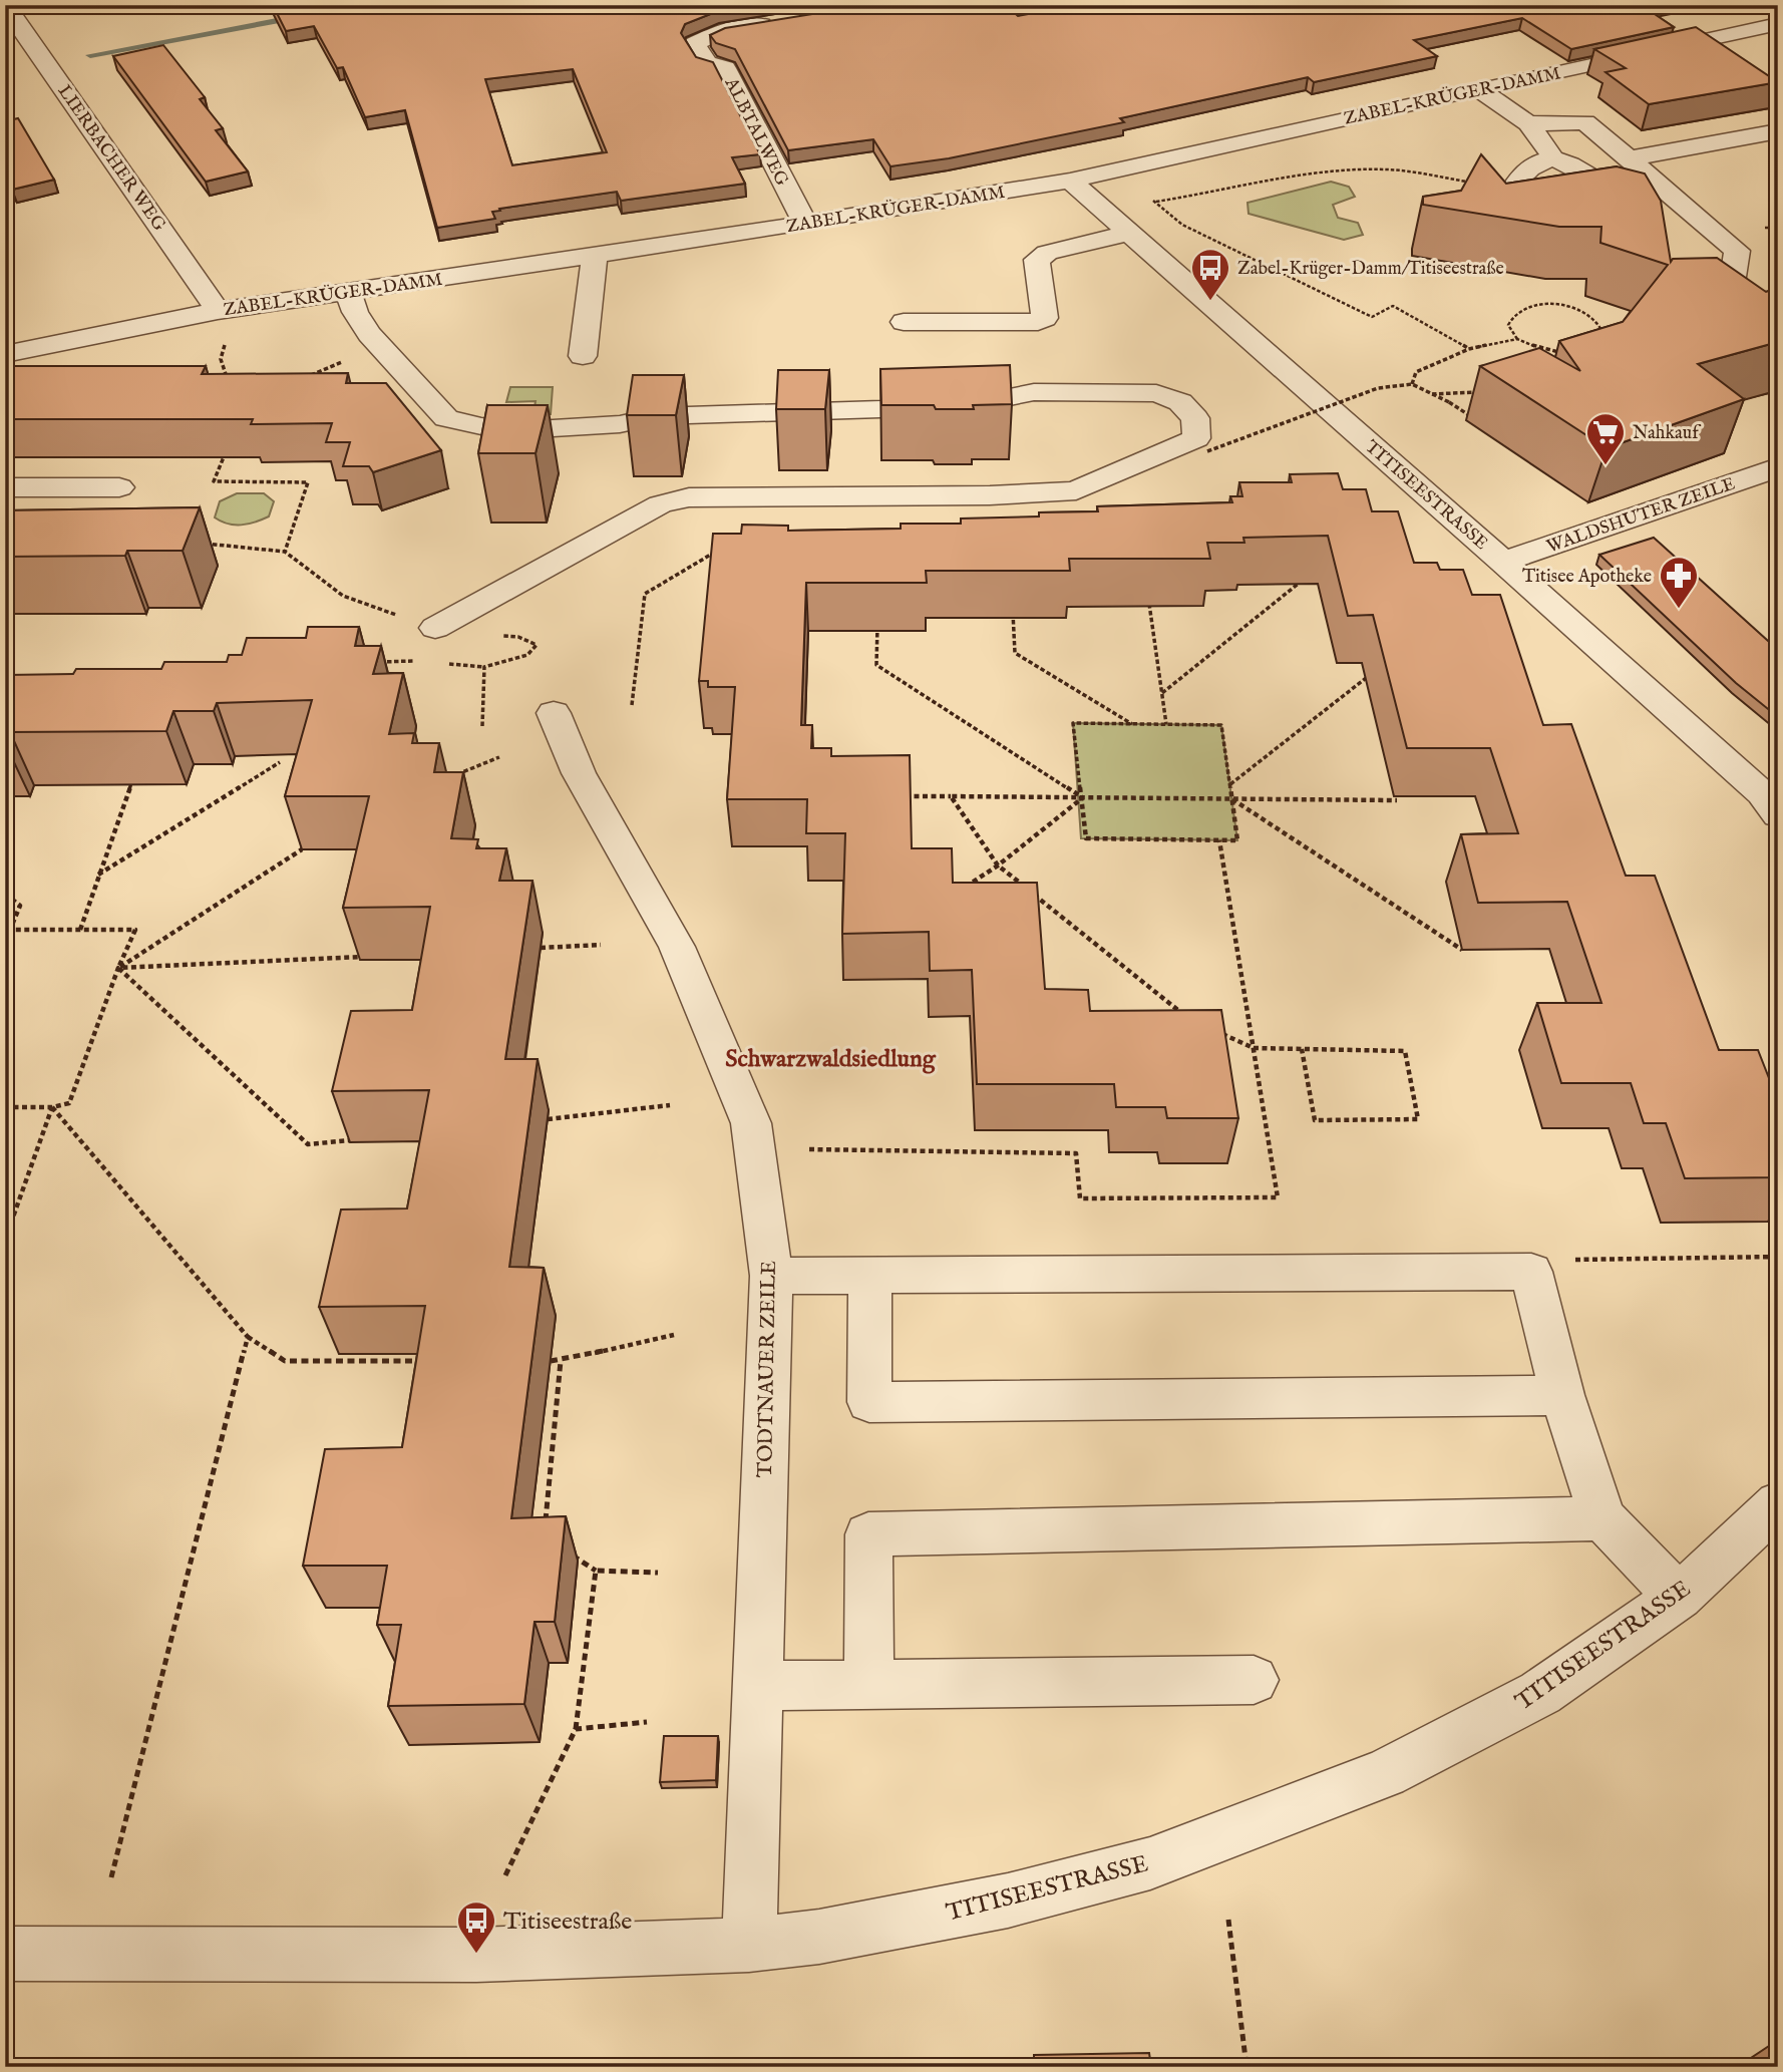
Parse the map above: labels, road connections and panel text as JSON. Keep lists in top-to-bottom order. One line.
{"streets":{"street":["ZABEL-KRÜGER-DAMM","ALBTALWEG","LIERBACHER WEG","TITISEESTRASSE","WALDSHUTER ZEILE","TODTNAUER ZEILE"]},"crossings":[["ZABEL-KRÜGER-DAMM","ALBTALWEG"],["ZABEL-KRÜGER-DAMM","LIERBACHER WEG"],["ZABEL-KRÜGER-DAMM","TITISEESTRASSE"],["TITISEESTRASSE","WALDSHUTER ZEILE"],["TITISEESTRASSE","TODTNAUER ZEILE"]],"districts":["Schwarzwaldsiedlung"],"places":{"bus stop":["Zabel-Krüger-Damm/Titiseestraße","Titiseestraße"],"supermarket":["Nahkauf"],"pharmacy":["Titisee Apotheke"]}}
